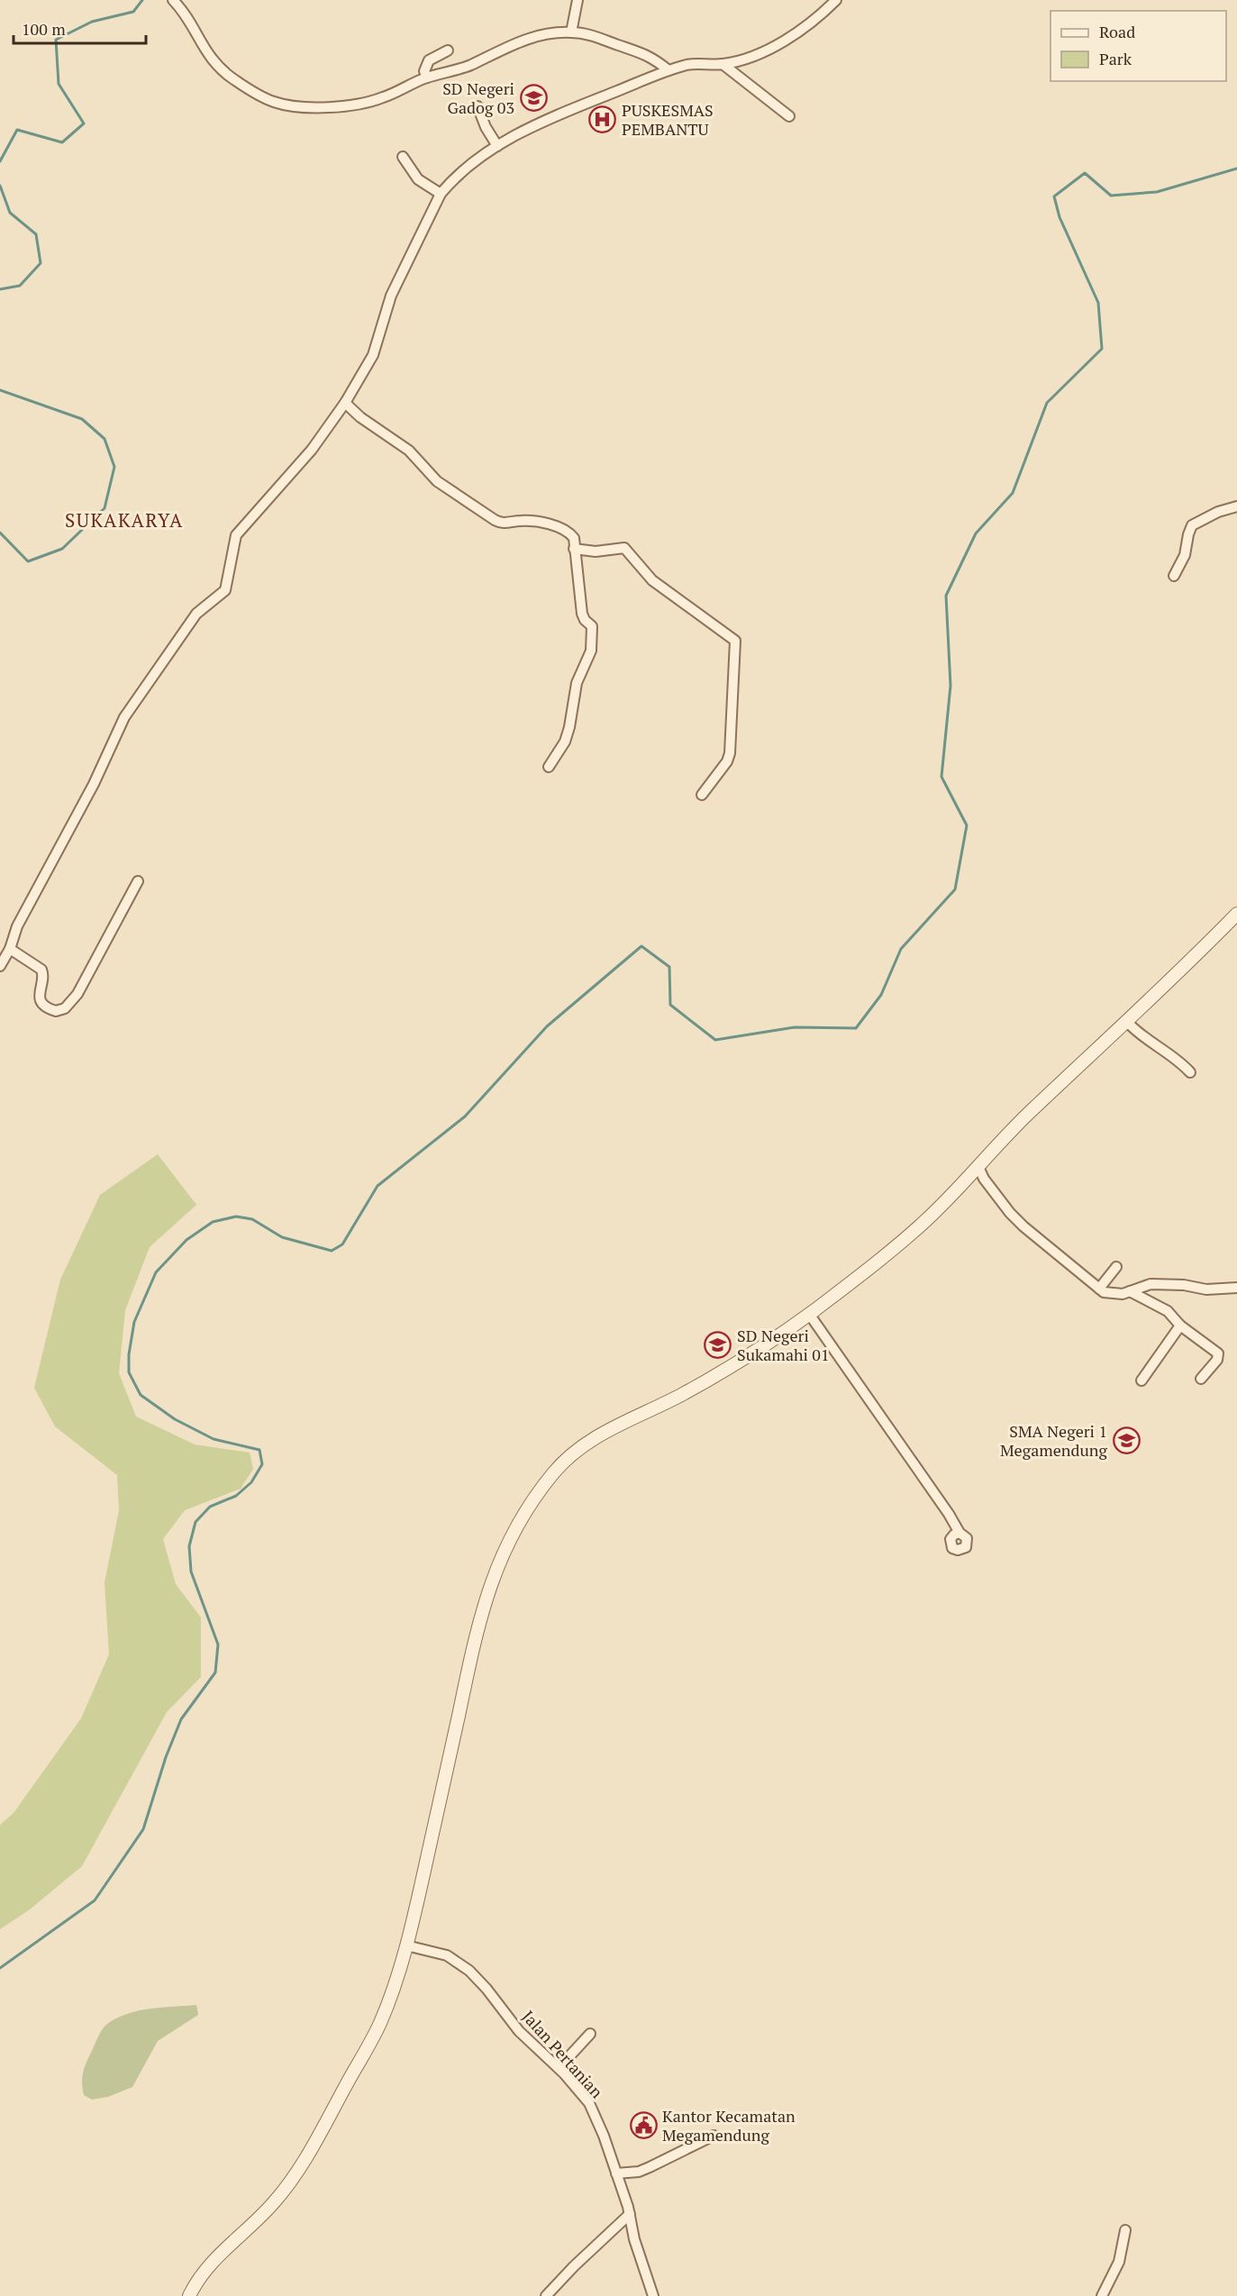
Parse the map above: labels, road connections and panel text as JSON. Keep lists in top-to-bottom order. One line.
{"streets":{"street":["Jalan Pertanian"]},"districts":["SUKAKARYA"],"places":{"school or university":["SD Negeri Gadog 03","SD Negeri Sukamahi 01","SMA Negeri 1 Megamendung"],"hospital":["PUSKESMAS PEMBANTU"],"public building":["Kantor Kecamatan Megamendung"]},"legend":["Road","Park"],"scale_bar":"100 m"}
